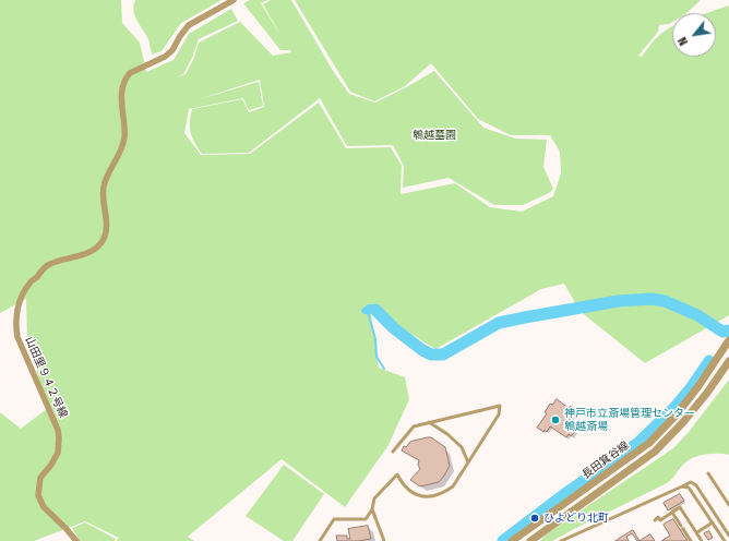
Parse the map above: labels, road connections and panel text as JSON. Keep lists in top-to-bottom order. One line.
{"streets":{"street":["山田里９４２号線","長田箕谷線"]},"parks":["鵯越墓園"],"places":["神戸市立斎場管理センター 鵯越斎場","ひよどり北町"],"north":"bottom left"}
